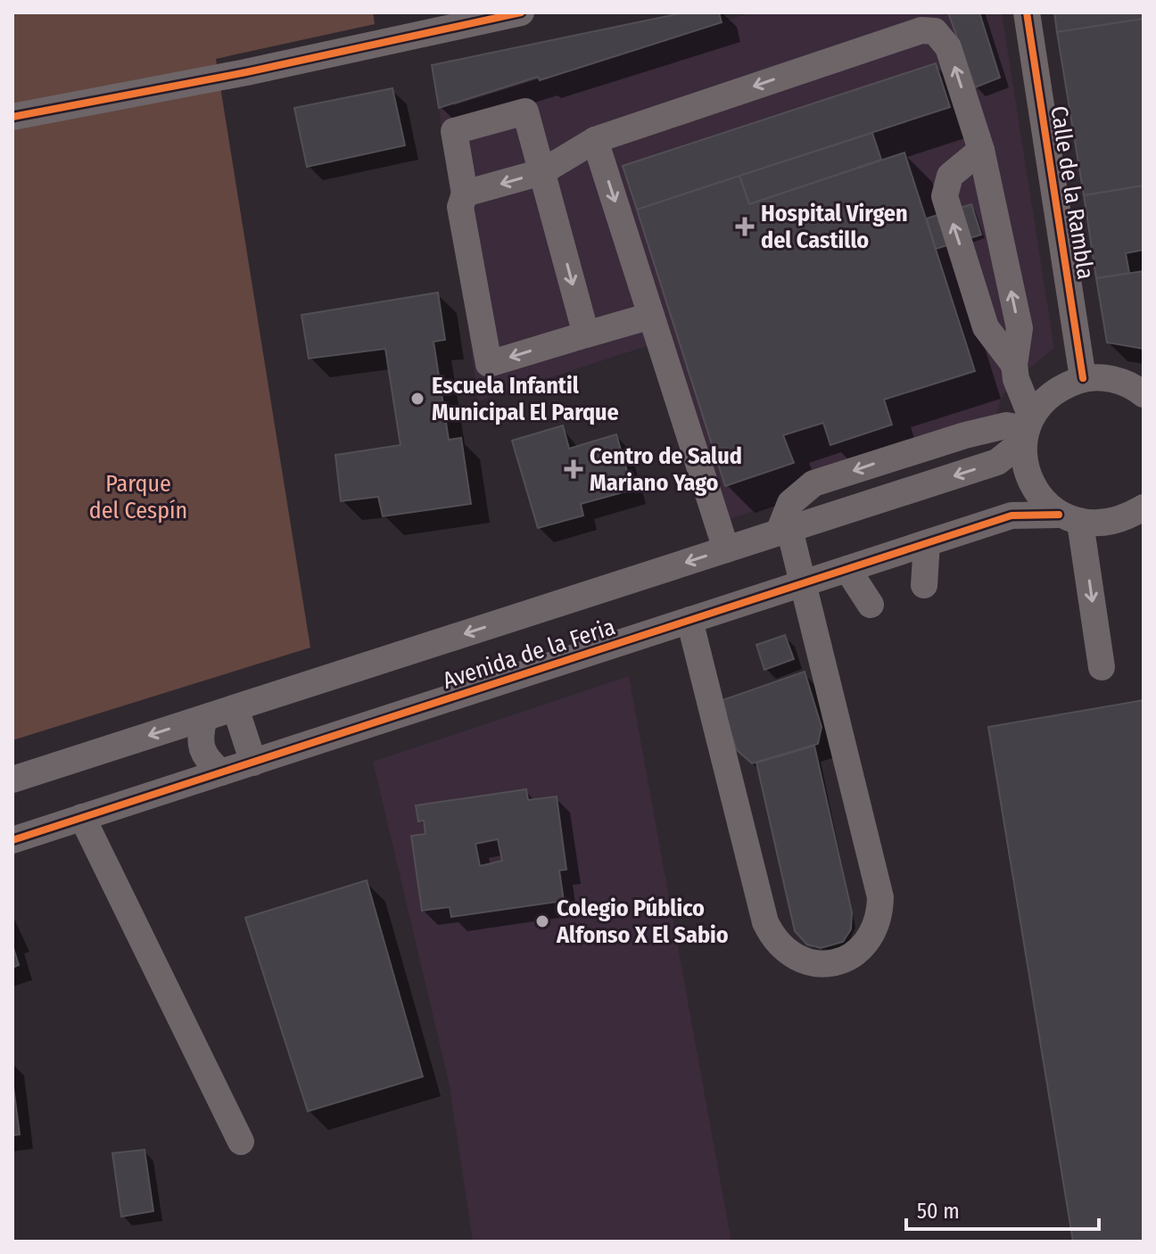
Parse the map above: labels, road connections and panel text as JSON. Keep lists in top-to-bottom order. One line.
{"streets":{"street":["Calle de la Rambla","Avenida de la Feria"]},"crossings":[["Calle de la Rambla","Avenida de la Feria"]],"parks":["Parque del Cespín"],"places":{"health":["Hospital Virgen del Castillo","Centro de Salud Mariano Yago"],"other":["Escuela Infantil Municipal El Parque","Colegio Público Alfonso X El Sabio"]},"scale_bar":"50 m"}
